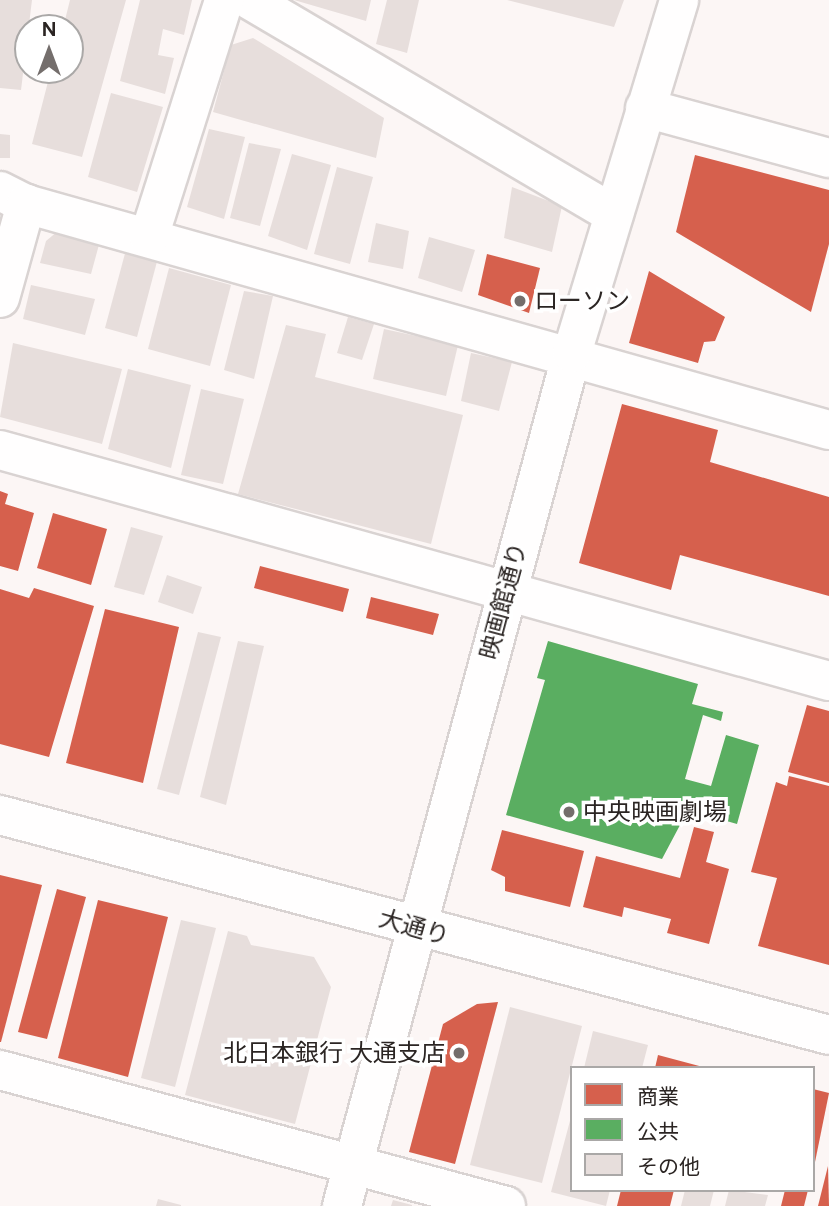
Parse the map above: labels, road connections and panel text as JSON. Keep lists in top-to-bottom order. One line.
{"streets":{"street":["映画館通り","大通り"]},"crossings":[["映画館通り","大通り"]],"places":["ローソン","中央映画劇場","北日本銀行 大通支店"],"legend":["商業","公共","その他"],"north":"top"}
